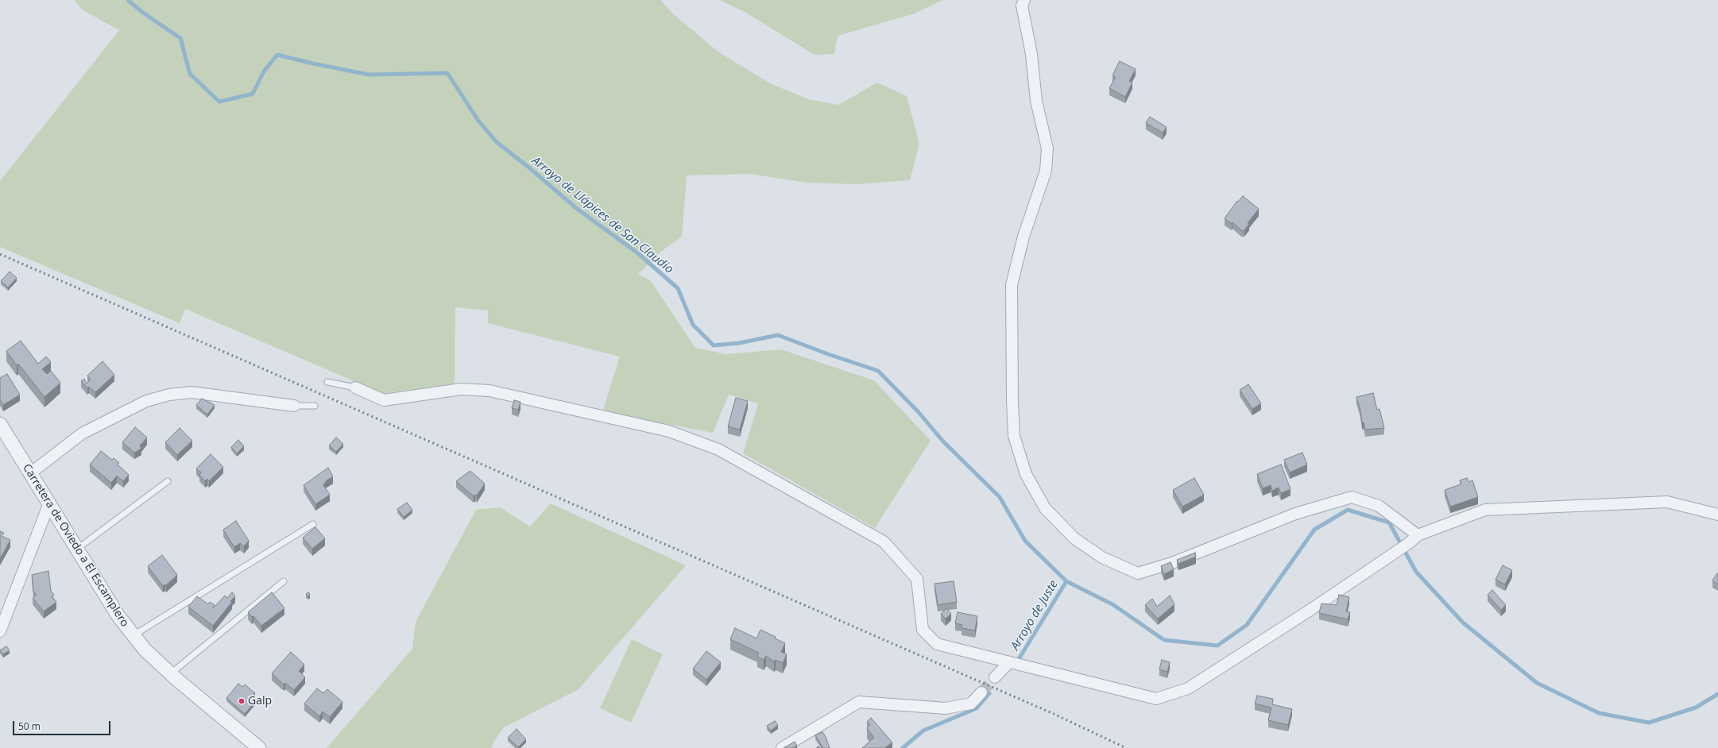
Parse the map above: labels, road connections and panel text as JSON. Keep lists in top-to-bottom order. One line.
{"streets":{"street":["Carretera de Oviedo a El Escamplero"]},"water":["Arroyo de Llápices de San Claudio","Arroyo de Juste"],"places":["Galp"],"scale_bar":"50 m"}
